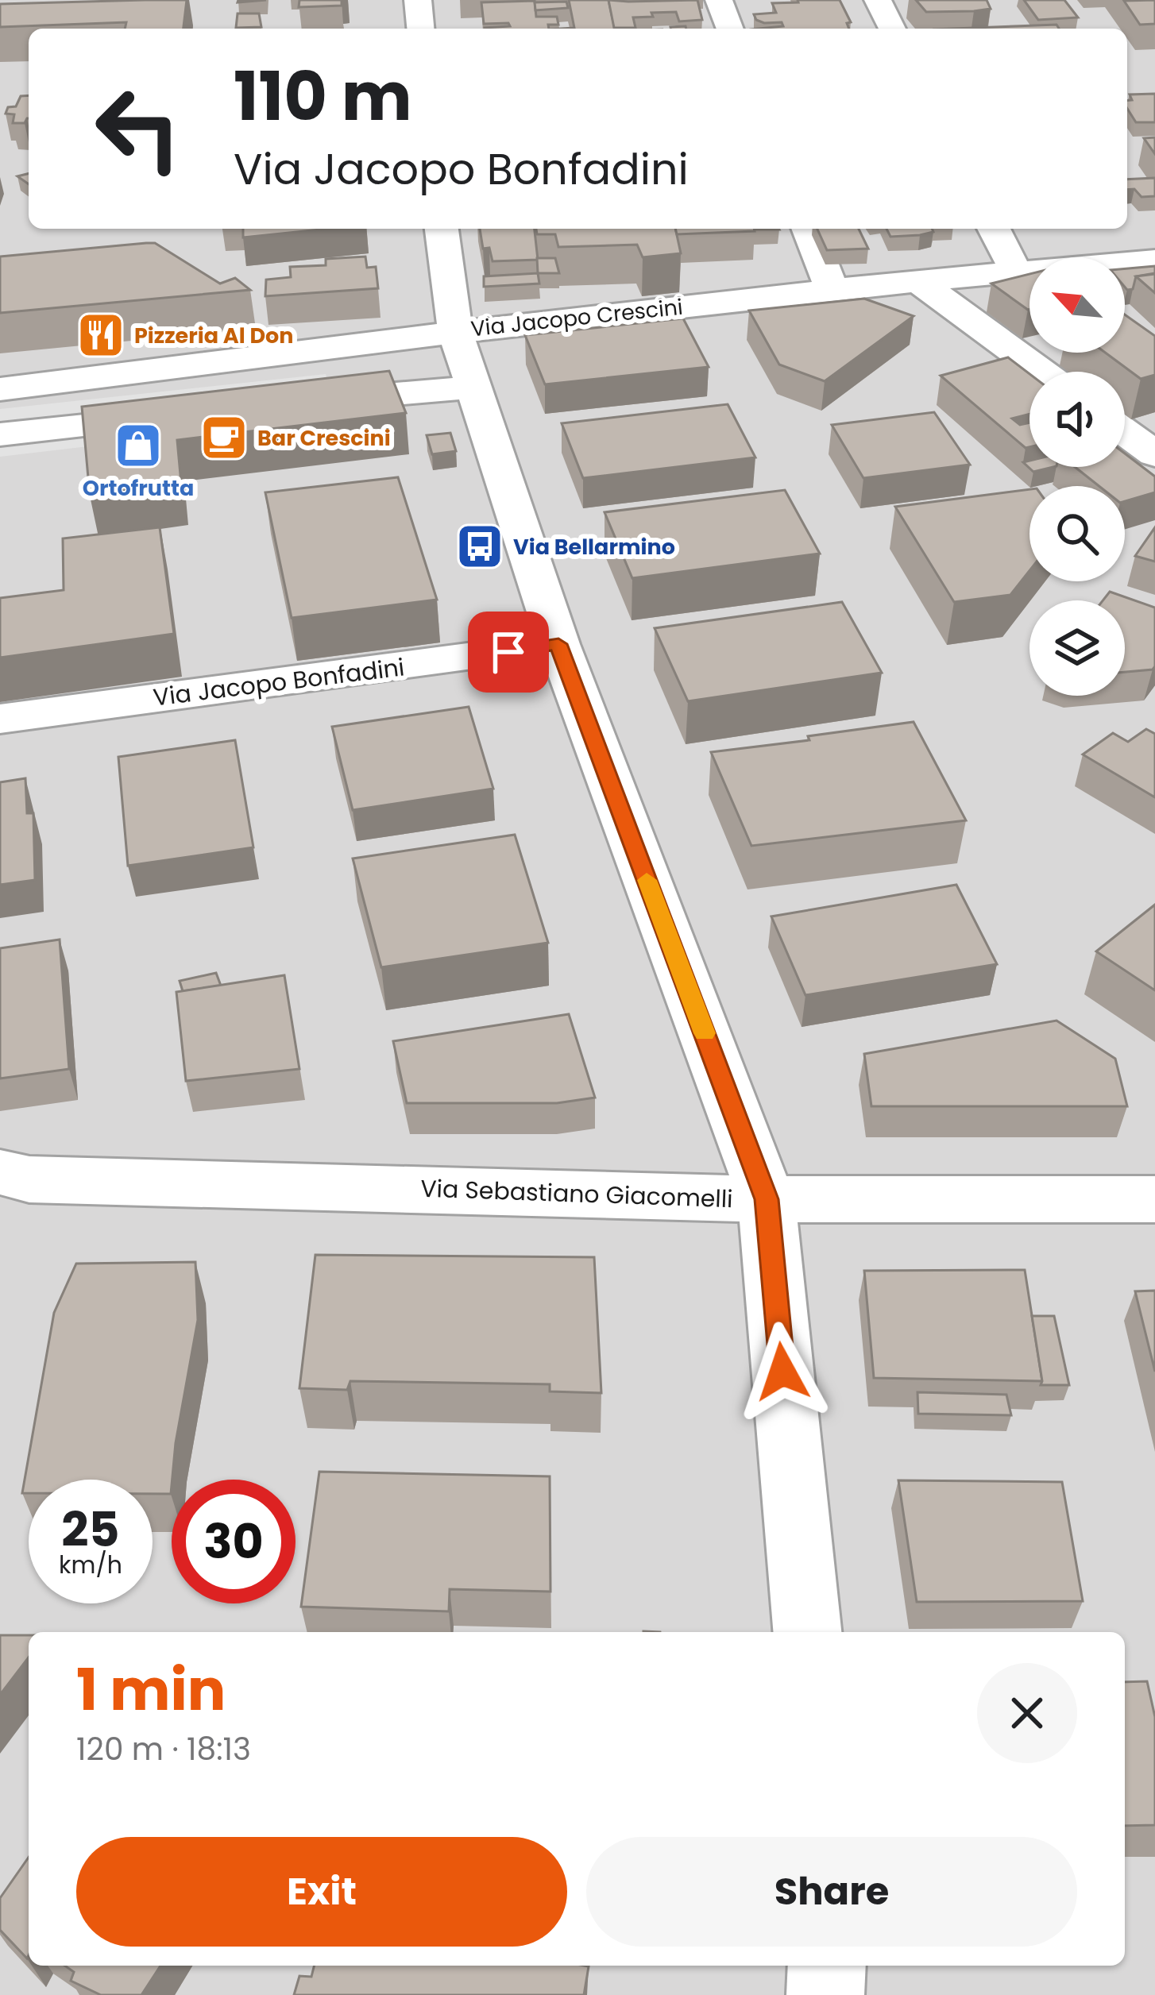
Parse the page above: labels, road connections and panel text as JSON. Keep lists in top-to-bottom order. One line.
{"streets":{"street":["Via Jacopo Crescini","Via Jacopo Bonfadini","Via Sebastiano Giacomelli"]},"places":{"restaurant":["Pizzeria Al Don"],"cafe":["Bar Crescini"],"shop":["Ortofrutta"],"bus stop":["Via Bellarmino"]},"north":"top left","page":{"turn":["110 m","Via Jacopo Bonfadini"],"speed":"25 km/h","limit":"30","heading":["1 min","120 m · 18:13"],"buttons":["Exit","Share"]}}
